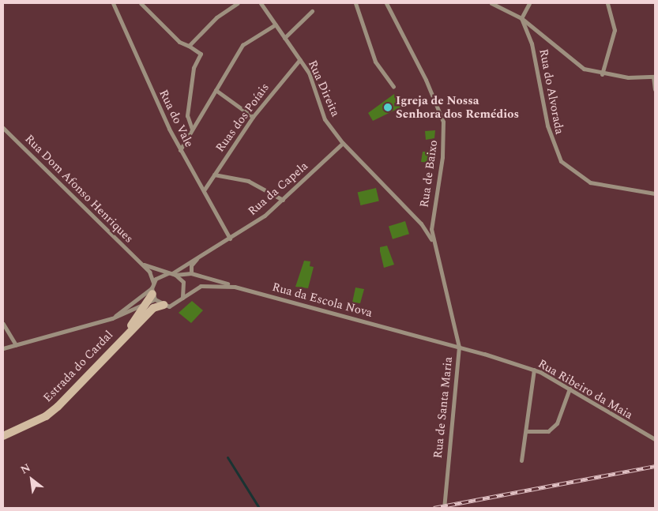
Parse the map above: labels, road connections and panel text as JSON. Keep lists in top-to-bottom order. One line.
{"streets":{"street":["Rua Direita","Rua do Alvorada","Ruas dos Poíais","Rua do Vale","Rua de Baixo","Rua Dom Afonso Henriques","Rua da Capela","Rua da Escola Nova","Estrada do Cardal","Rua Ribeiro da Maia","Rua de Santa Maria"]},"crossings":[["Rua Direita","Ruas dos Poíais"],["Rua Direita","Rua de Baixo"],["Rua Direita","Rua da Capela"],["Rua Direita","Rua de Santa Maria"],["Ruas dos Poíais","Rua do Vale"],["Rua do Vale","Rua da Capela"],["Rua de Baixo","Rua de Santa Maria"],["Rua Dom Afonso Henriques","Rua da Capela"],["Rua Dom Afonso Henriques","Rua da Escola Nova"],["Rua Dom Afonso Henriques","Estrada do Cardal"],["Rua da Capela","Rua da Escola Nova"],["Rua da Capela","Estrada do Cardal"],["Rua da Escola Nova","Estrada do Cardal"],["Rua da Escola Nova","Rua Ribeiro da Maia"],["Rua da Escola Nova","Rua de Santa Maria"],["Rua Ribeiro da Maia","Rua de Santa Maria"]],"places":["Igreja de Nossa Senhora dos Remédios"],"north":"top left"}
